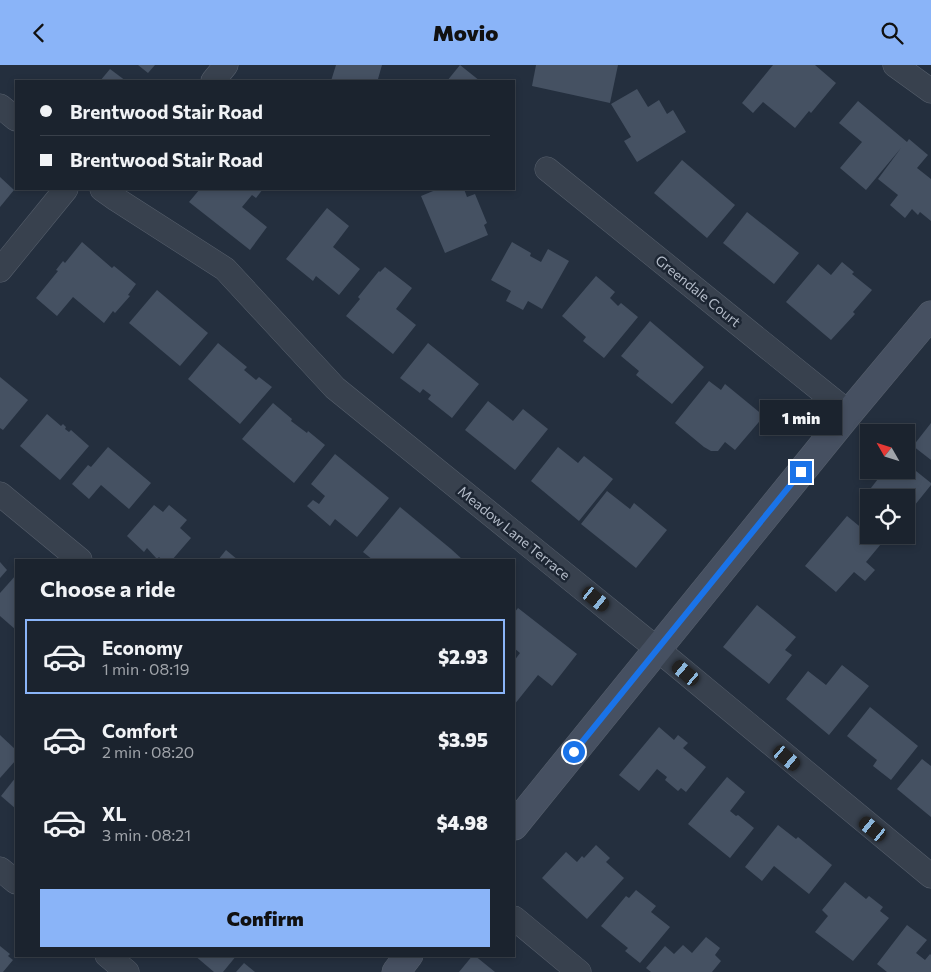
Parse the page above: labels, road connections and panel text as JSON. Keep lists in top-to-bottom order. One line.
{"streets":{"street":["Greendale Court","Meadow Lane Terrace"]},"north":"top left","page":{"header":"Movio","banner":["Brentwood Stair Road","Brentwood Stair Road"],"bubble":"1 min","heading":"Choose a ride","list":[{"name":"Economy","note":"1 min · 08:19","value":"$2.93"},{"name":"Comfort","note":"2 min · 08:20","value":"$3.95"},{"name":"XL","note":"3 min · 08:21","value":"$4.98"}],"buttons":"Confirm"}}
